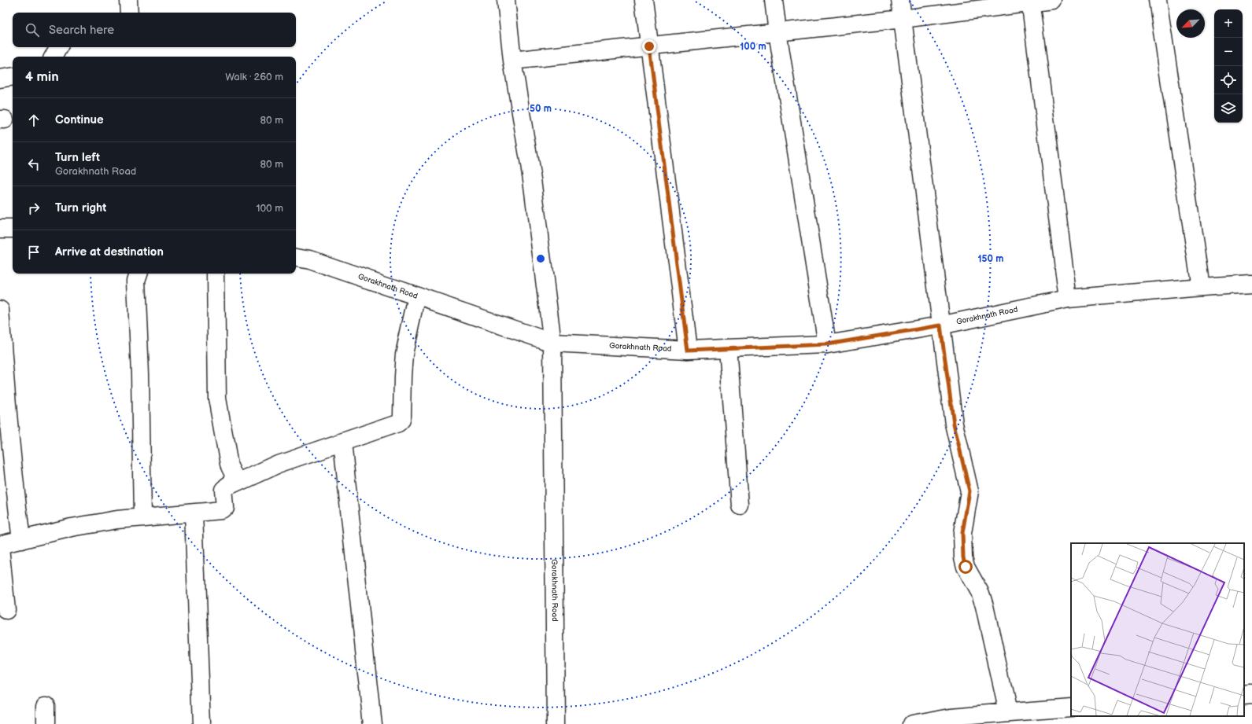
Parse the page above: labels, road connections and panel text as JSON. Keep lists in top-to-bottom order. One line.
{"streets":{"street":["Gorakhnath Road"]},"north":"bottom left","page":{"map_buttons":["+","−"],"search":"Search here","heading":["4 min","Walk · 260 m"],"list":[["Continue","80 m"],["Turn left","Gorakhnath Road","80 m"],["Turn right","100 m"],"Arrive at destination"]},"rings":["100 m","50 m","150 m"]}
